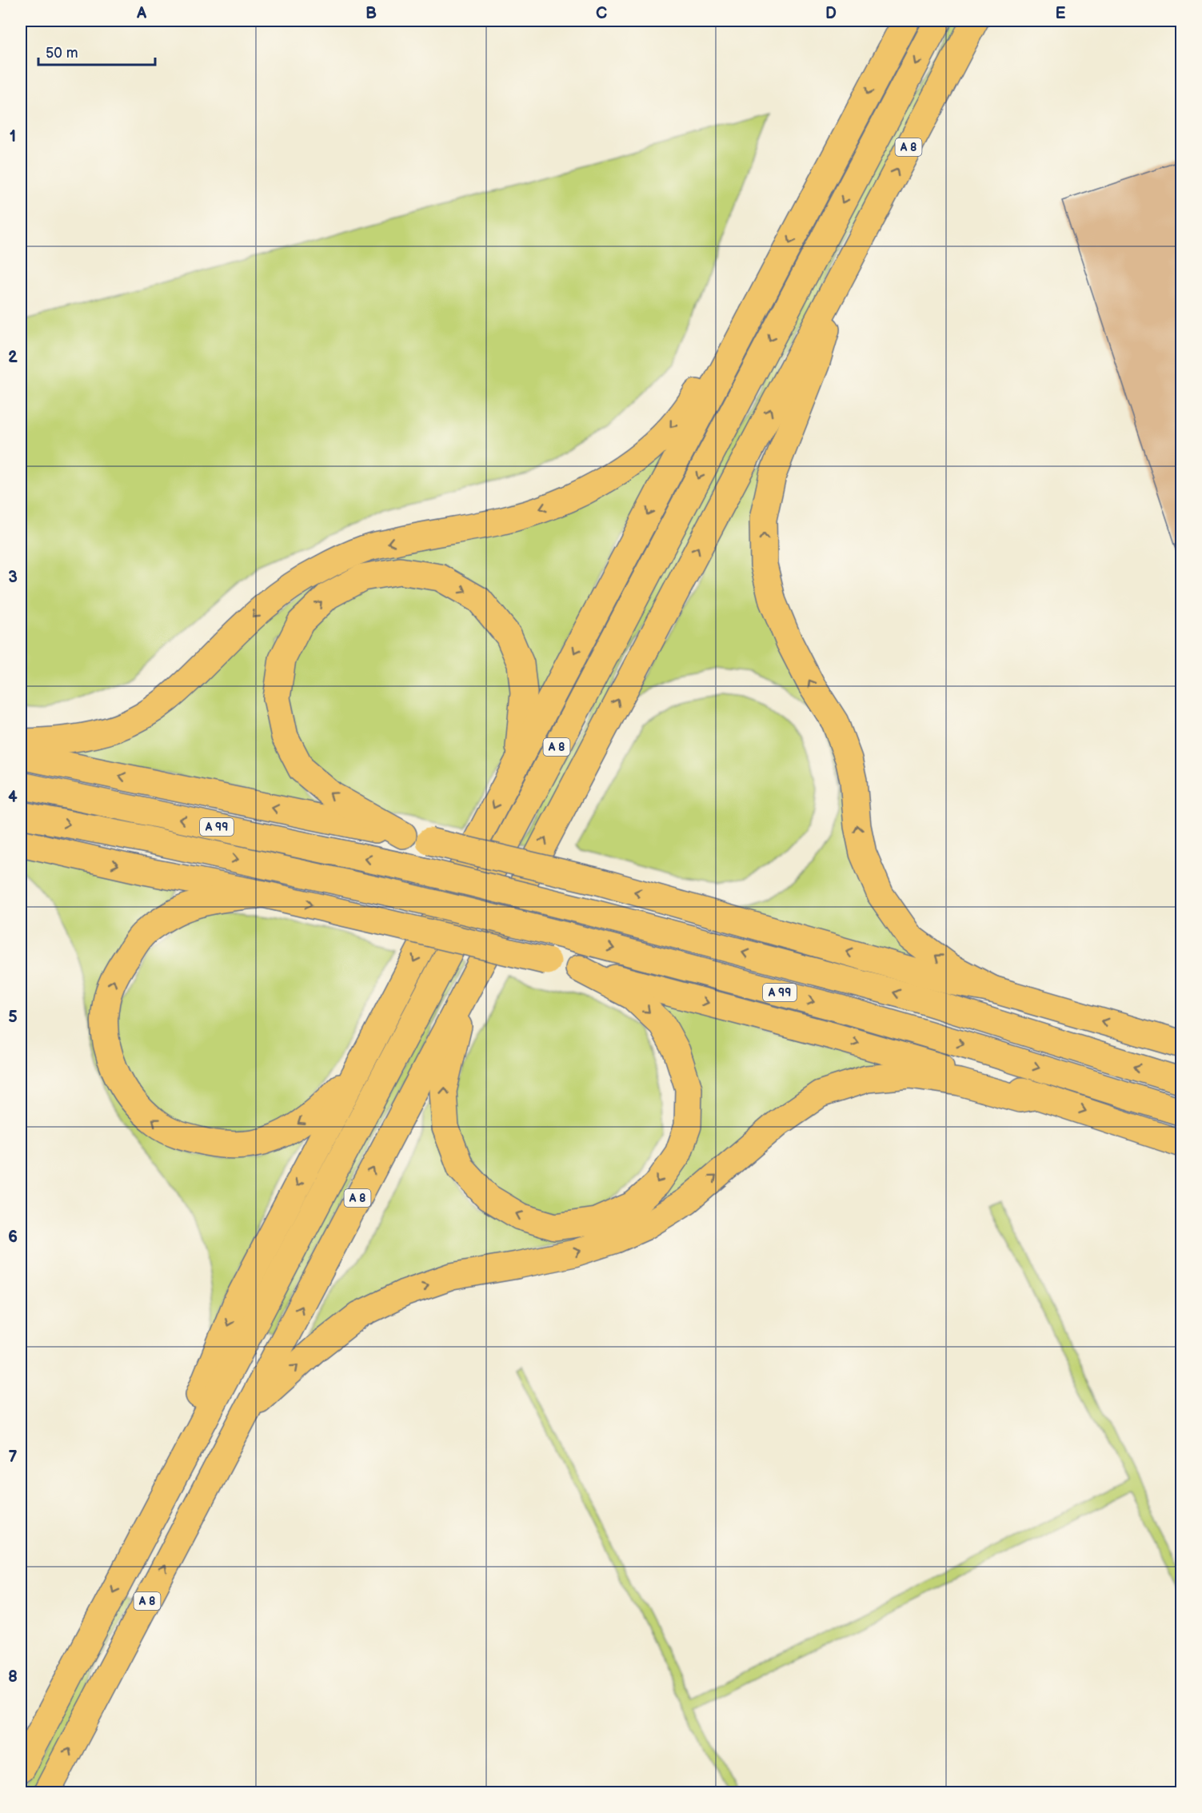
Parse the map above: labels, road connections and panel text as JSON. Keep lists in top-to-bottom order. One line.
{"streets":{"highway":["A 8","A 99"]},"scale_bar":"50 m","grid":{"columns":["A","B","C","D","E"],"rows":["1","2","3","4","5","6","7","8"]}}
